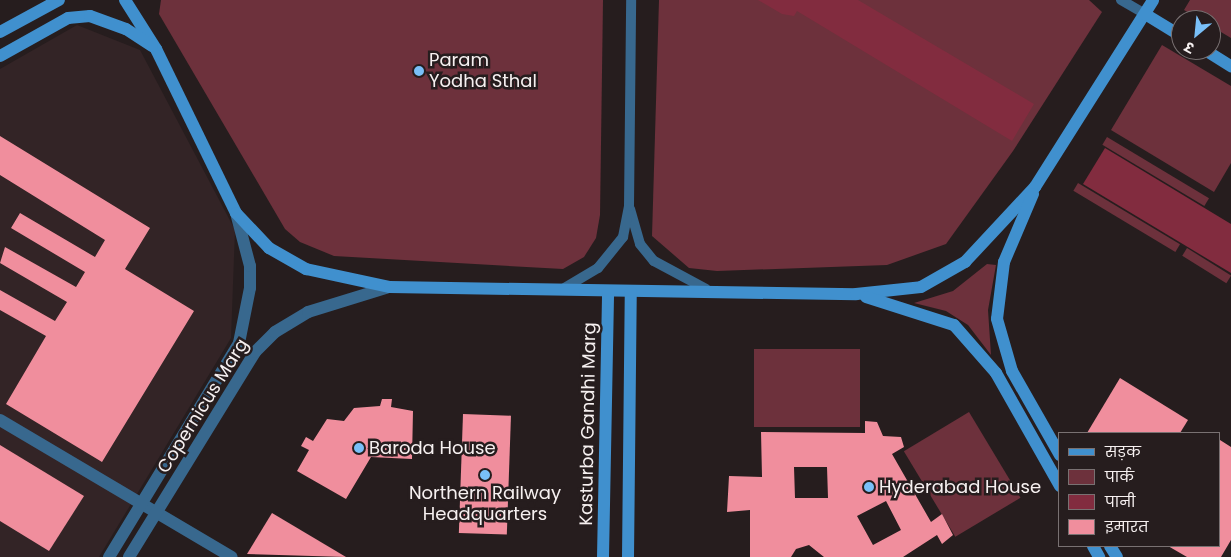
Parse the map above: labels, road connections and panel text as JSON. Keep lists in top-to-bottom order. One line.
{"streets":{"main road":["Kasturba Gandhi Marg"],"street":["Copernicus Marg"]},"places":["Param Yodha Sthal","Baroda House","Northern Railway Headquarters","Hyderabad House"],"legend":["सड़क","पार्क","पानी","इमारत"],"north":"bottom left"}
